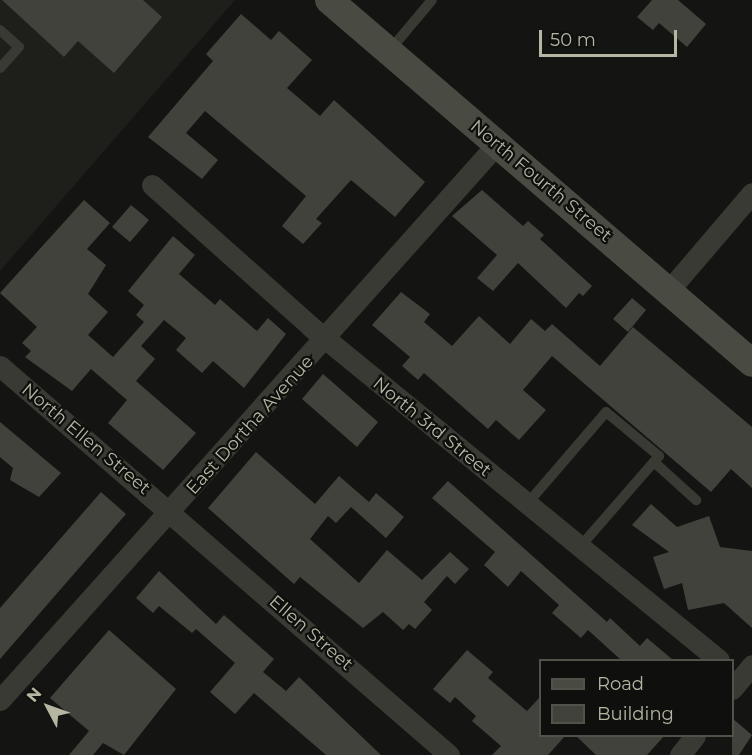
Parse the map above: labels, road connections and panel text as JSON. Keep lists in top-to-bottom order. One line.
{"streets":{"main road":["North Fourth Street"],"street":["East Dortha Avenue","North 3rd Street","North Ellen Street","Ellen Street"]},"crossings":[["North Fourth Street","East Dortha Avenue"],["East Dortha Avenue","North 3rd Street"],["East Dortha Avenue","North Ellen Street"],["East Dortha Avenue","Ellen Street"],["North Ellen Street","Ellen Street"]],"legend":["Road","Building"],"scale_bar":"50 m","north":"top left"}
